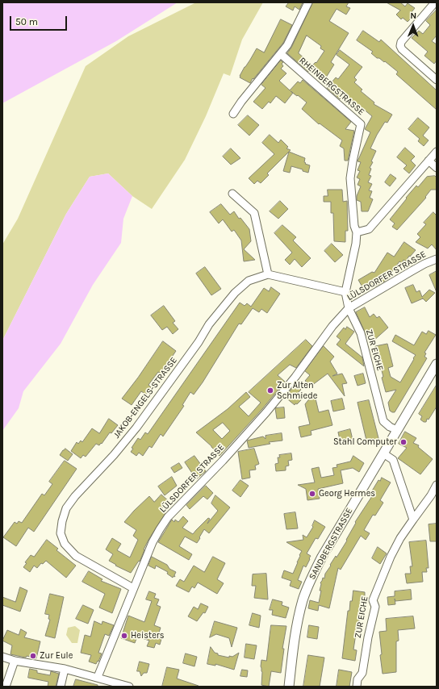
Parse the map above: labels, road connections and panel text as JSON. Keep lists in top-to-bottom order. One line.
{"streets":{"street":["RHEINBERGSTRASSE","LÜLSDORFER STRASSE","ZUR EICHE","JAKOB-ENGELS-STRASSE","SANDBERGSTRASSE"]},"crossings":[["RHEINBERGSTRASSE","LÜLSDORFER STRASSE"],["RHEINBERGSTRASSE","ZUR EICHE"],["LÜLSDORFER STRASSE","ZUR EICHE"],["LÜLSDORFER STRASSE","JAKOB-ENGELS-STRASSE"],["ZUR EICHE","SANDBERGSTRASSE"]],"places":["Zur Alten Schmiede","Stahl Computer","Georg Hermes","Heisters","Zur Eule"],"scale_bar":"50 m","north":"top"}
